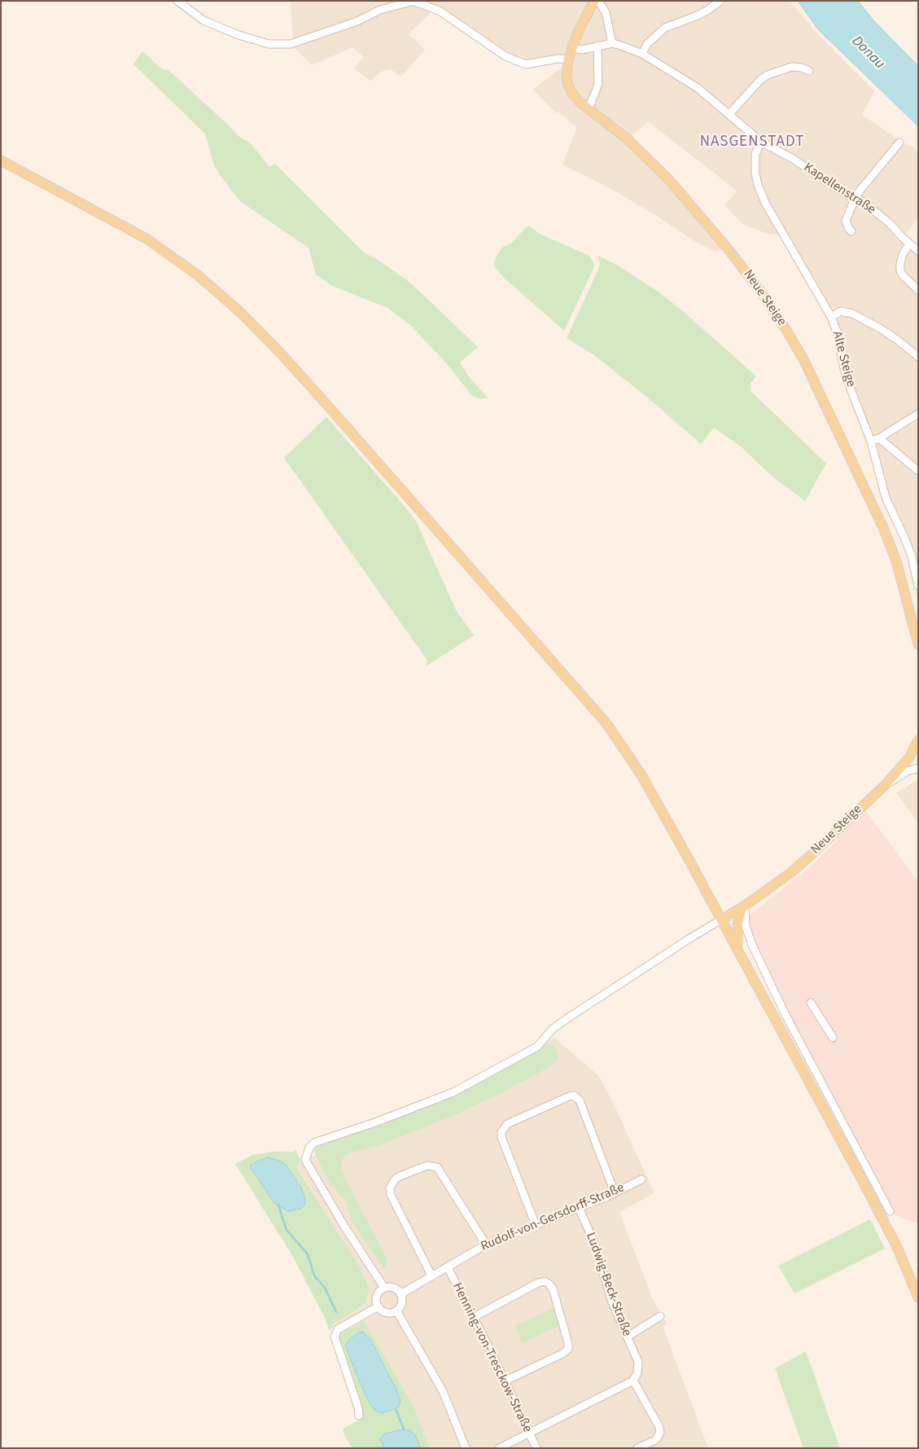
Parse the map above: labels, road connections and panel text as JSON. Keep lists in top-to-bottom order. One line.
{"streets":{"main road":["Neue Steige"],"street":["Kapellenstraße","Alte Steige","Rudolf-von-Gersdorff-Straße","Ludwig-Beck-Straße","Henning-von-Tresckow-Straße"]},"crossings":[["Kapellenstraße","Neue Steige"],["Kapellenstraße","Alte Steige"],["Rudolf-von-Gersdorff-Straße","Ludwig-Beck-Straße"],["Rudolf-von-Gersdorff-Straße","Henning-von-Tresckow-Straße"]],"districts":["NASGENSTADT"],"water":["Donau"]}
